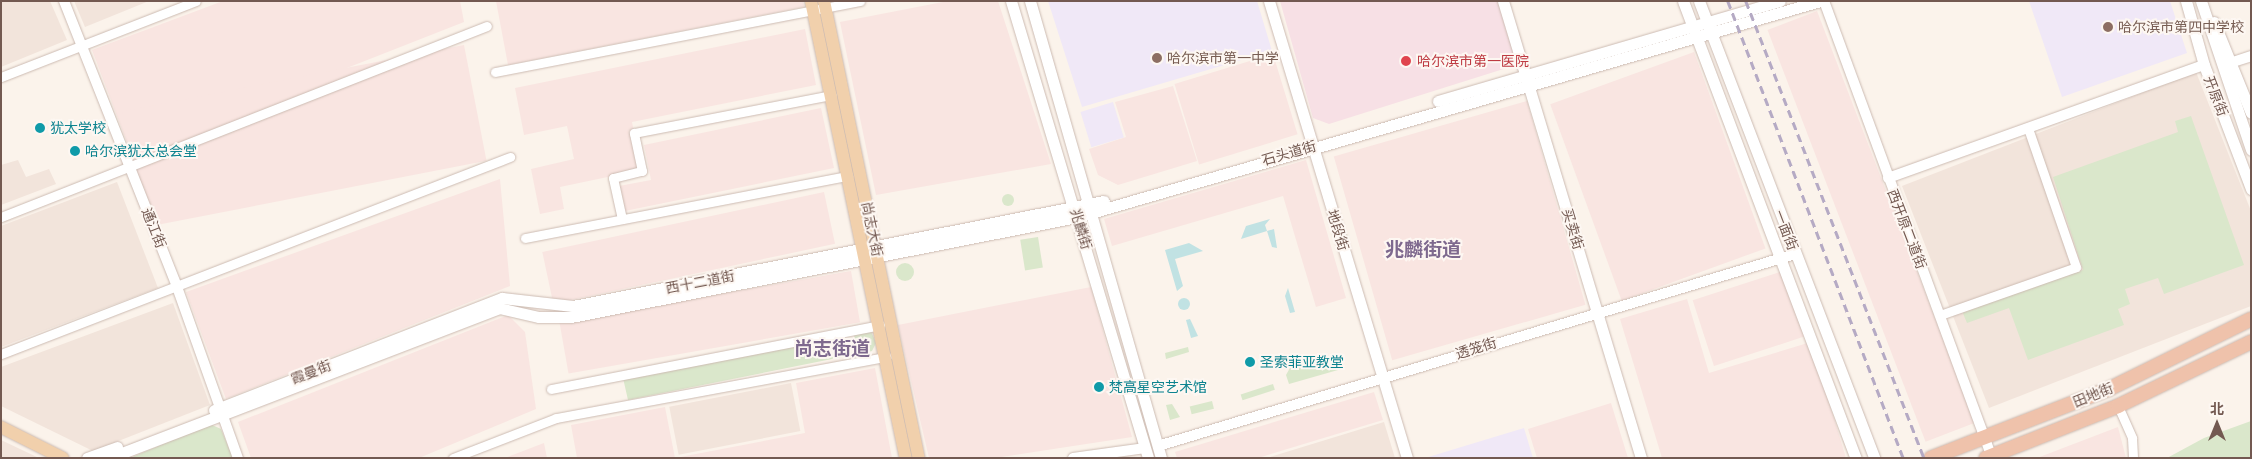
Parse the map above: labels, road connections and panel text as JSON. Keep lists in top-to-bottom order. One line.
{"streets":{"highway":["田地街"],"main road":["开原街","石头道街","尚志大街","兆麟街","买卖街","地段街","一面街","西十二道街","霞曼街"],"street":["通江街","西开原二道街","透笼街"]},"crossings":[["石头道街","尚志大街"],["石头道街","兆麟街"],["石头道街","买卖街"],["石头道街","地段街"],["石头道街","一面街"],["石头道街","西十二道街"],["通江街","霞曼街"],["尚志大街","西十二道街"],["兆麟街","透笼街"],["买卖街","透笼街"],["西开原二道街","田地街"],["地段街","透笼街"],["一面街","透笼街"],["西十二道街","霞曼街"]],"districts":["兆麟街道","尚志街道"],"places":["哈尔滨市第四中学校","哈尔滨市第一中学","哈尔滨市第一医院","犹太学校","哈尔滨犹太总会堂","圣索菲亚教堂","梵高星空艺术馆"],"north":"top"}
